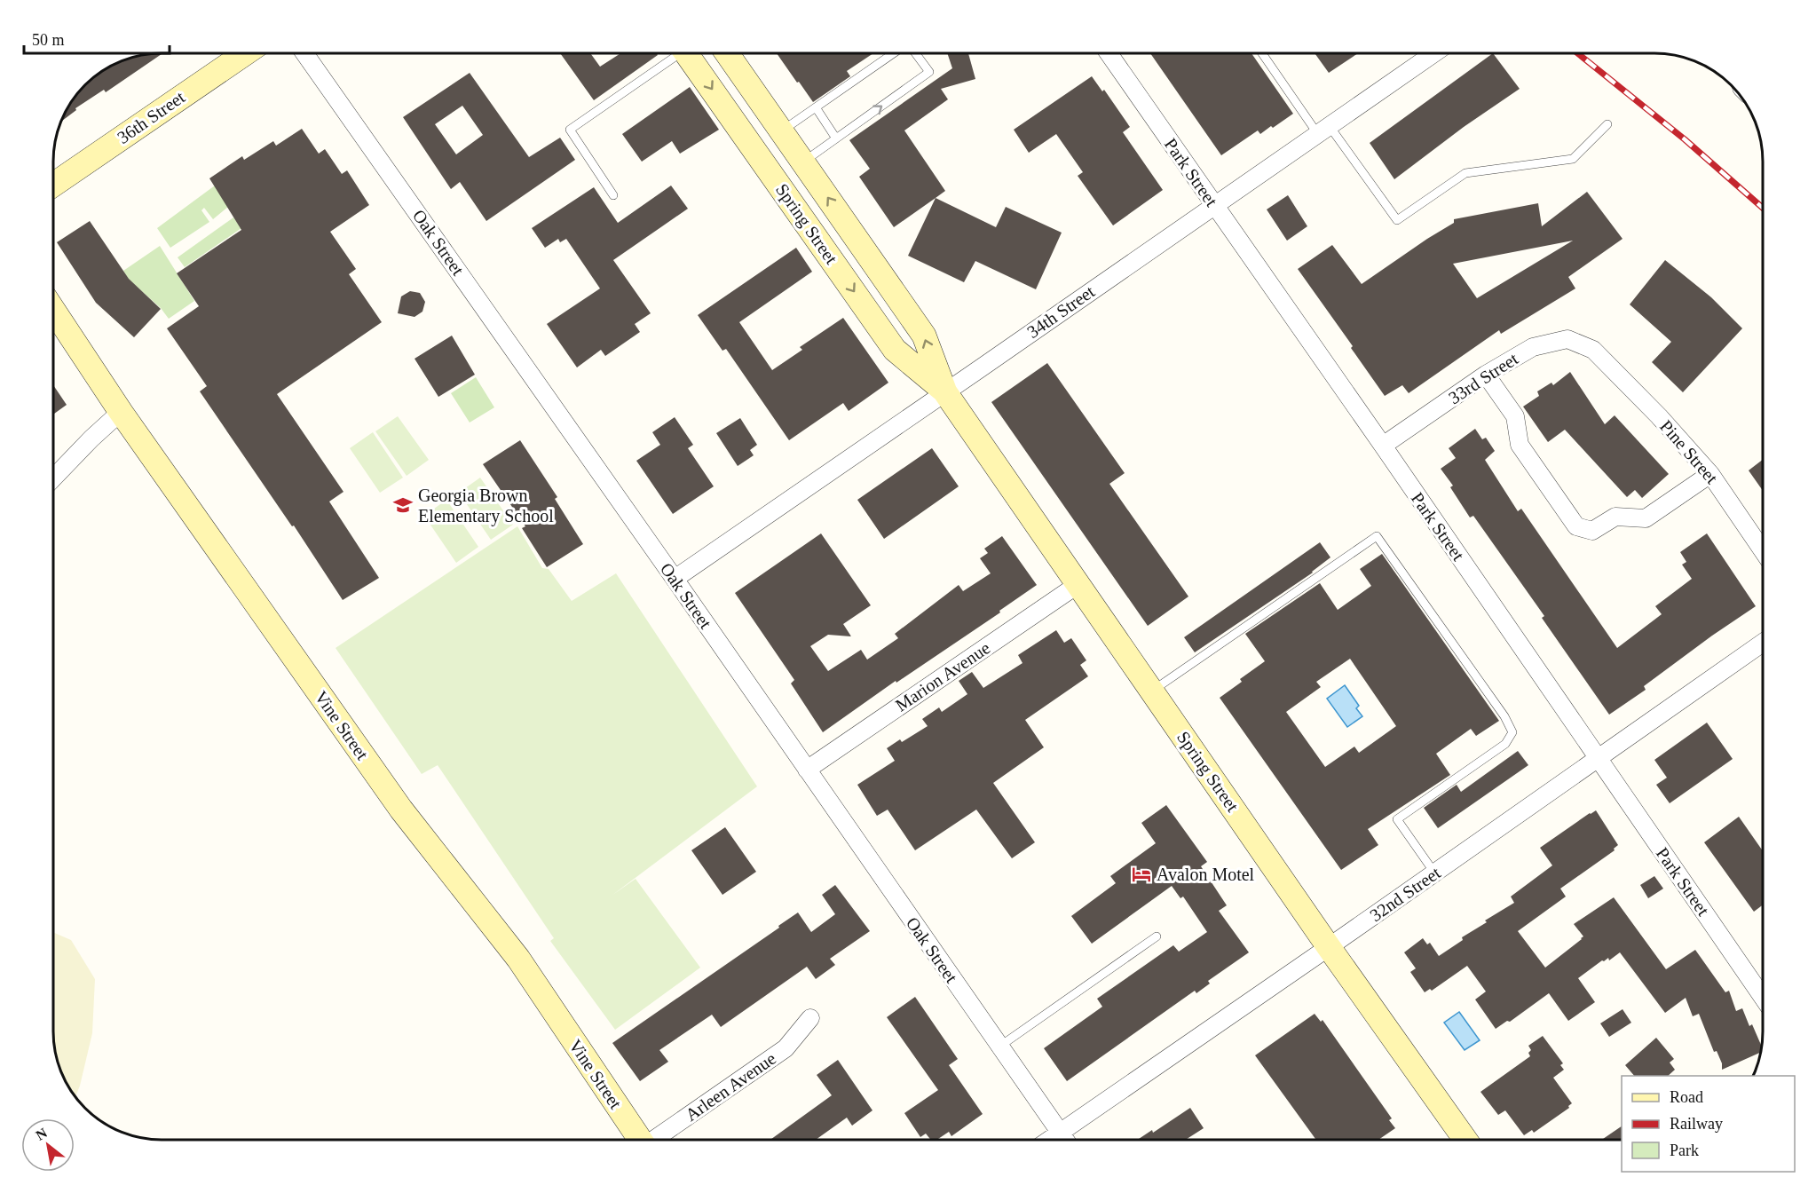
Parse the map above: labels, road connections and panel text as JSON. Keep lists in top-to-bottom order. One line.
{"streets":{"main road":["36th Street","Spring Street","Vine Street"],"street":["Park Street","Oak Street","34th Street","33rd Street","Pine Street","Marion Avenue","32nd Street","Arleen Avenue"]},"crossings":[["Park Street","34th Street"],["Park Street","33rd Street"],["Park Street","32nd Street"],["Spring Street","34th Street"],["Spring Street","Marion Avenue"],["Spring Street","32nd Street"],["Oak Street","34th Street"],["Oak Street","Marion Avenue"],["Oak Street","32nd Street"],["33rd Street","Pine Street"]],"places":{"school or university":["Georgia Brown Elementary School"],"hotel":["Avalon Motel"]},"legend":["Road","Railway","Park"],"scale_bar":"50 m","north":"top left"}
